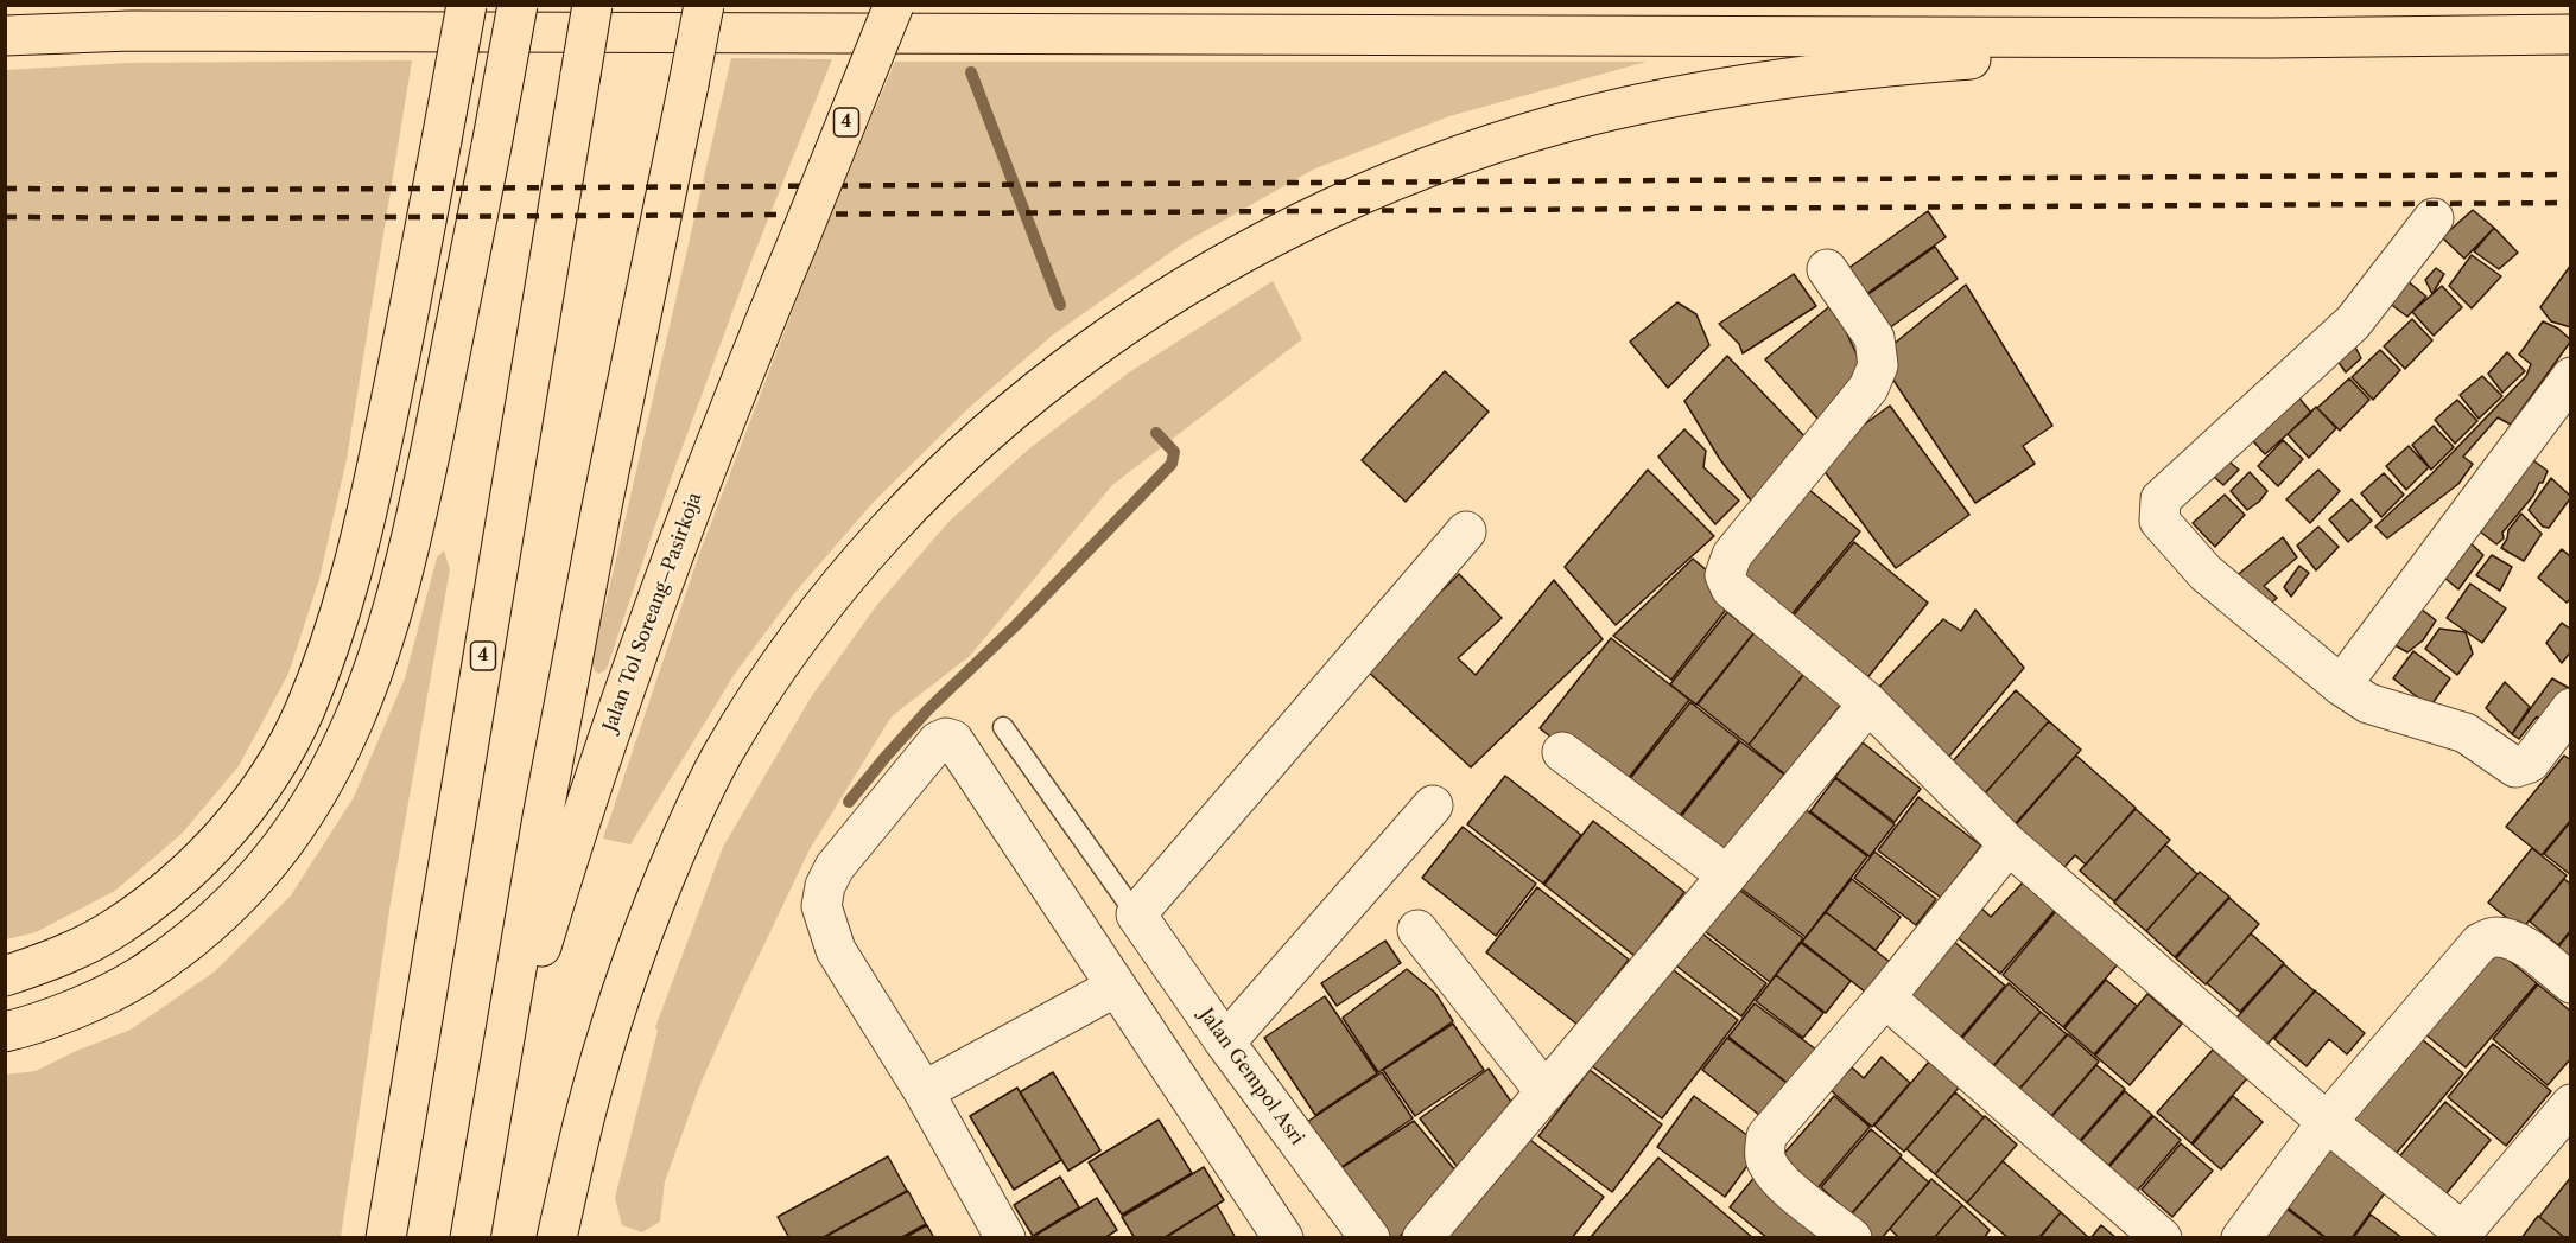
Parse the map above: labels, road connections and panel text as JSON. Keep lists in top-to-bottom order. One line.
{"streets":{"highway":["4","Jalan Tol Soreang–Pasirkoja"],"street":["Jalan Gempol Asri"]}}
